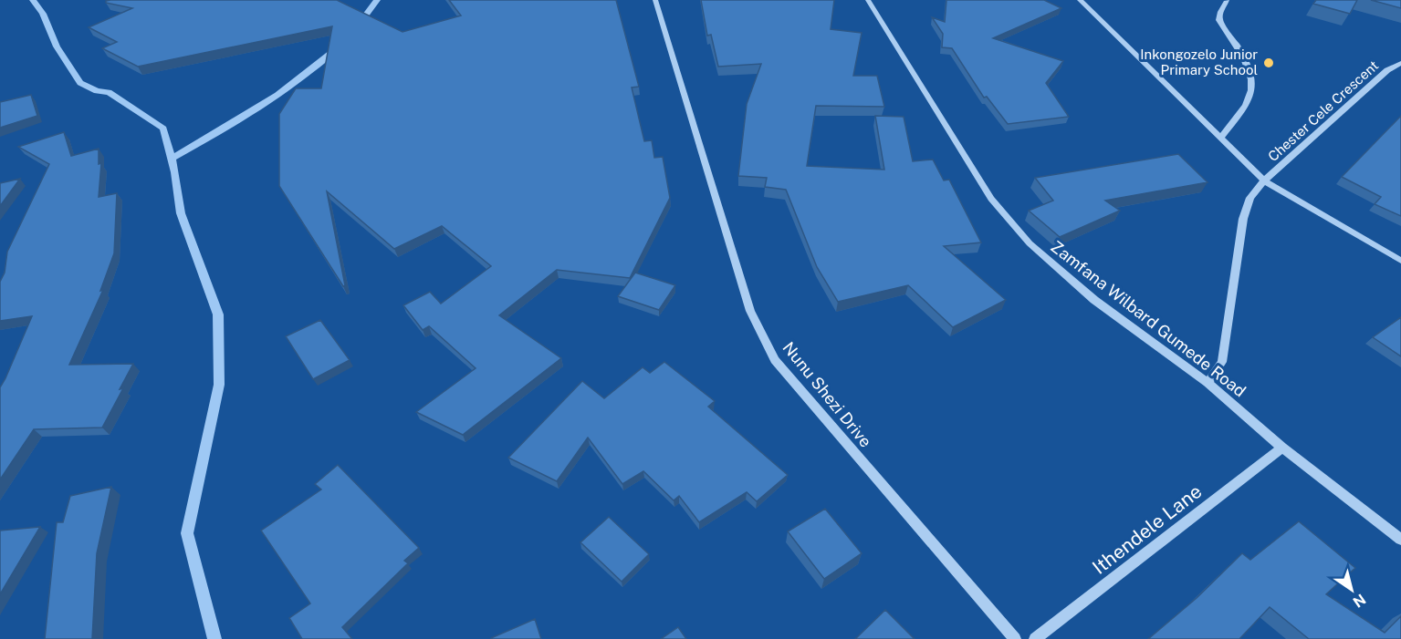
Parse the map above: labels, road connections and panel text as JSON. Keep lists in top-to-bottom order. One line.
{"streets":{"street":["Chester Cele Crescent","Zamfana Wilbard Gumede Road","Nunu Shezi Drive","Ithendele Lane"]},"crossings":[["Zamfana Wilbard Gumede Road","Ithendele Lane"]],"places":["Inkongozelo Junior Primary School"],"north":"bottom right"}
